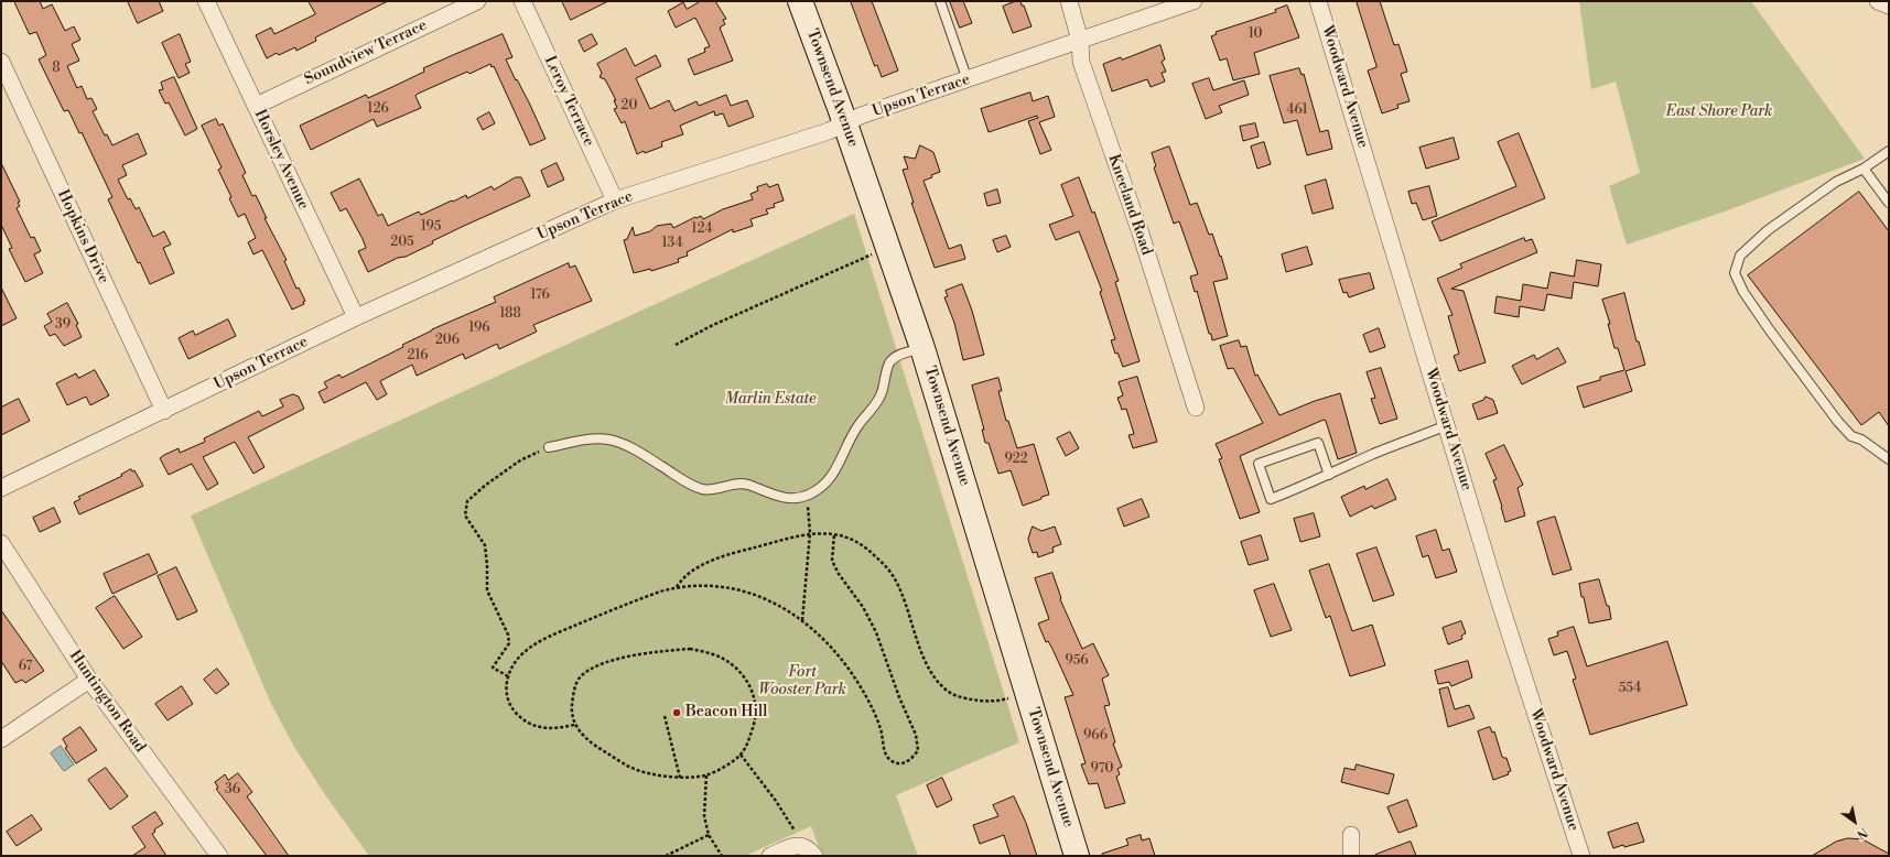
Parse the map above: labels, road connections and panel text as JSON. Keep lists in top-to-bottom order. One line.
{"streets":{"main road":["Townsend Avenue"],"street":["Soundview Terrace","Woodward Avenue","Upson Terrace","Leroy Terrace","Horsley Avenue","Kneeland Road","Hopkins Drive","Huntington Road"]},"crossings":[["Soundview Terrace","Horsley Avenue"],["Townsend Avenue","Upson Terrace"],["Upson Terrace","Leroy Terrace"],["Upson Terrace","Horsley Avenue"],["Upson Terrace","Kneeland Road"],["Upson Terrace","Hopkins Drive"]],"parks":["East Shore Park","Marlin Estate","Fort Wooster Park"],"places":["Beacon Hill"],"house_numbers":["10","8","20","126","461","195","124","205","134","176","188","39","196","206","216","922","956","67","554","966","970","36"],"north":"bottom right"}
